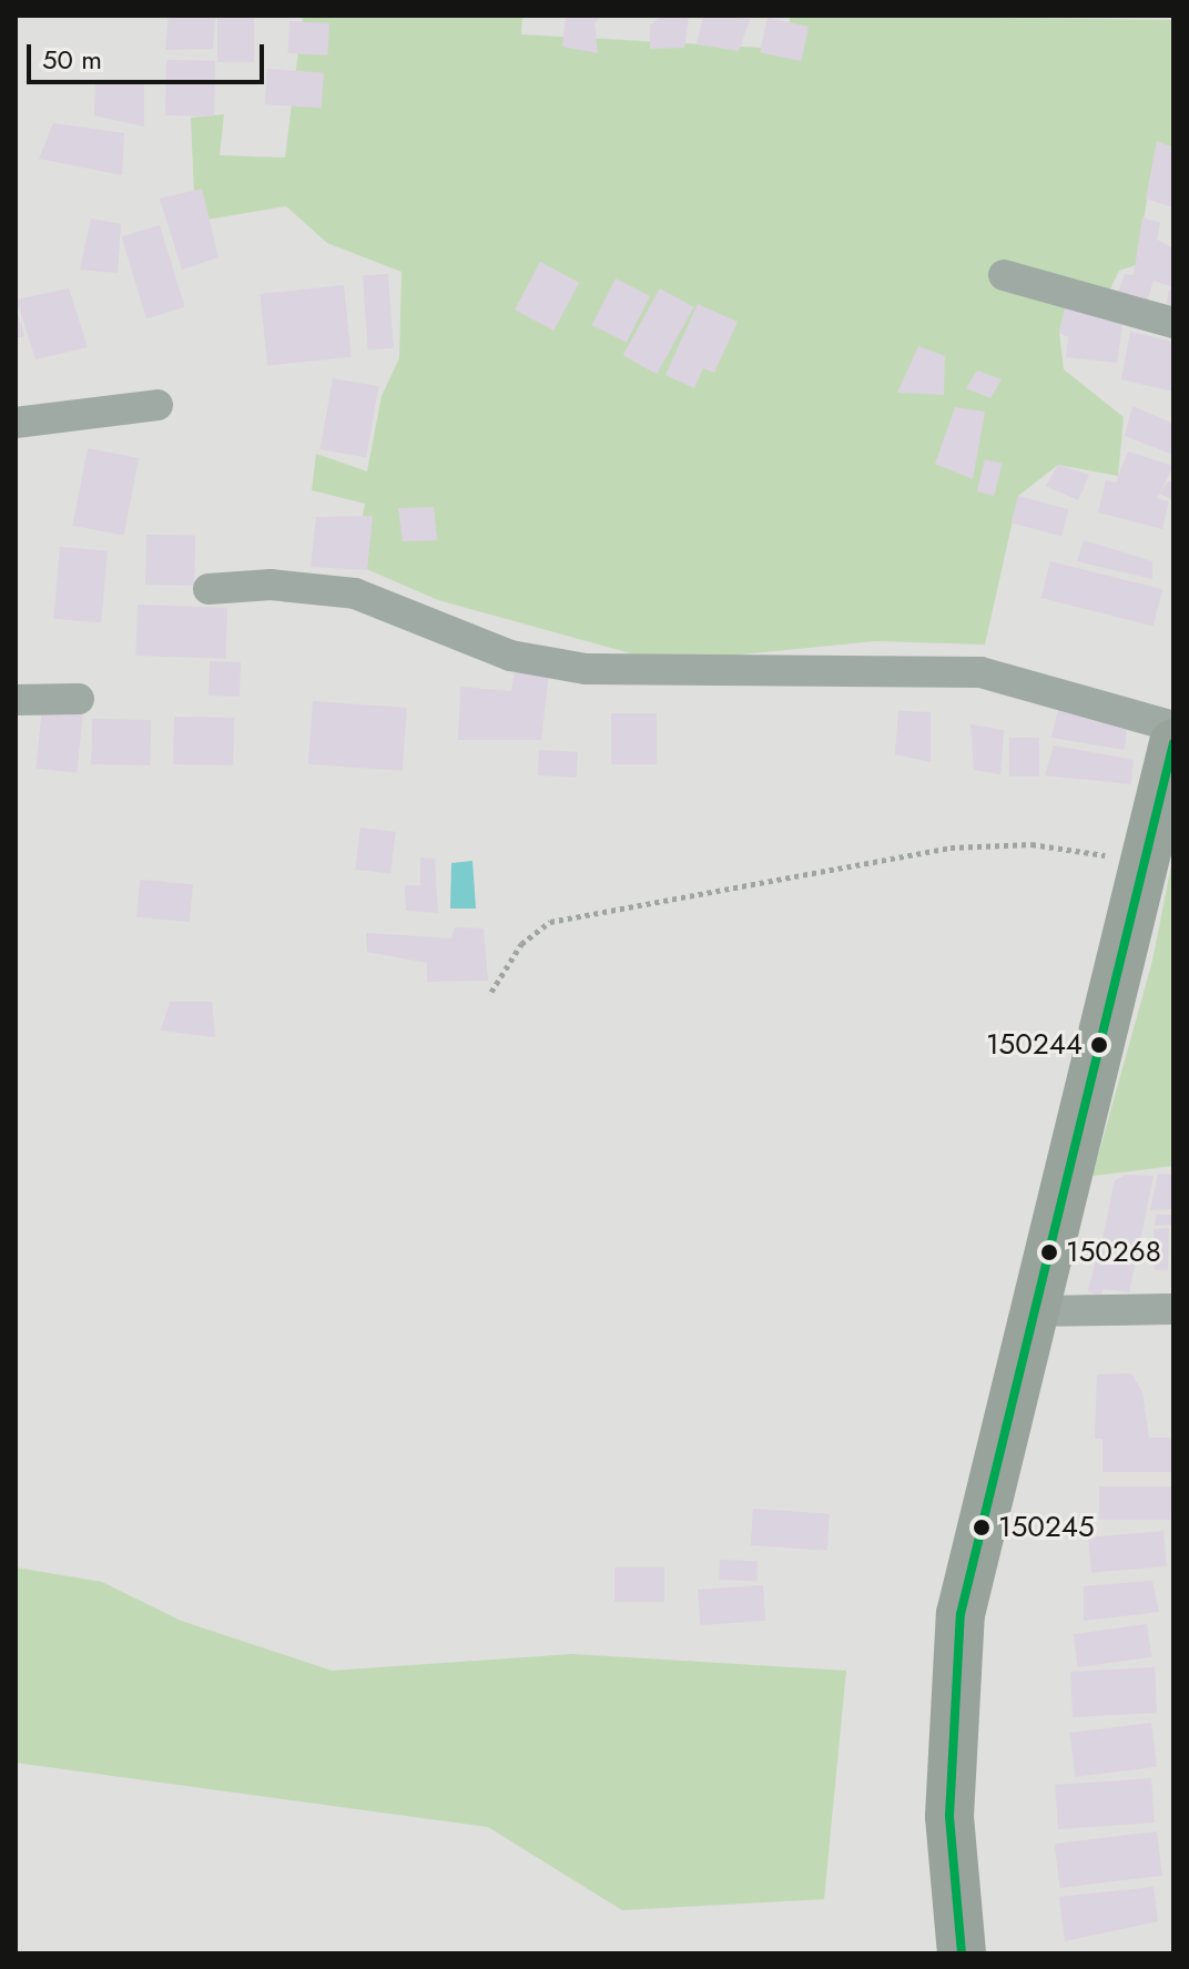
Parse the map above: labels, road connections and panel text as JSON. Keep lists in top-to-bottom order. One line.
{"places":["150244","150268","150245"],"scale_bar":"50 m"}
